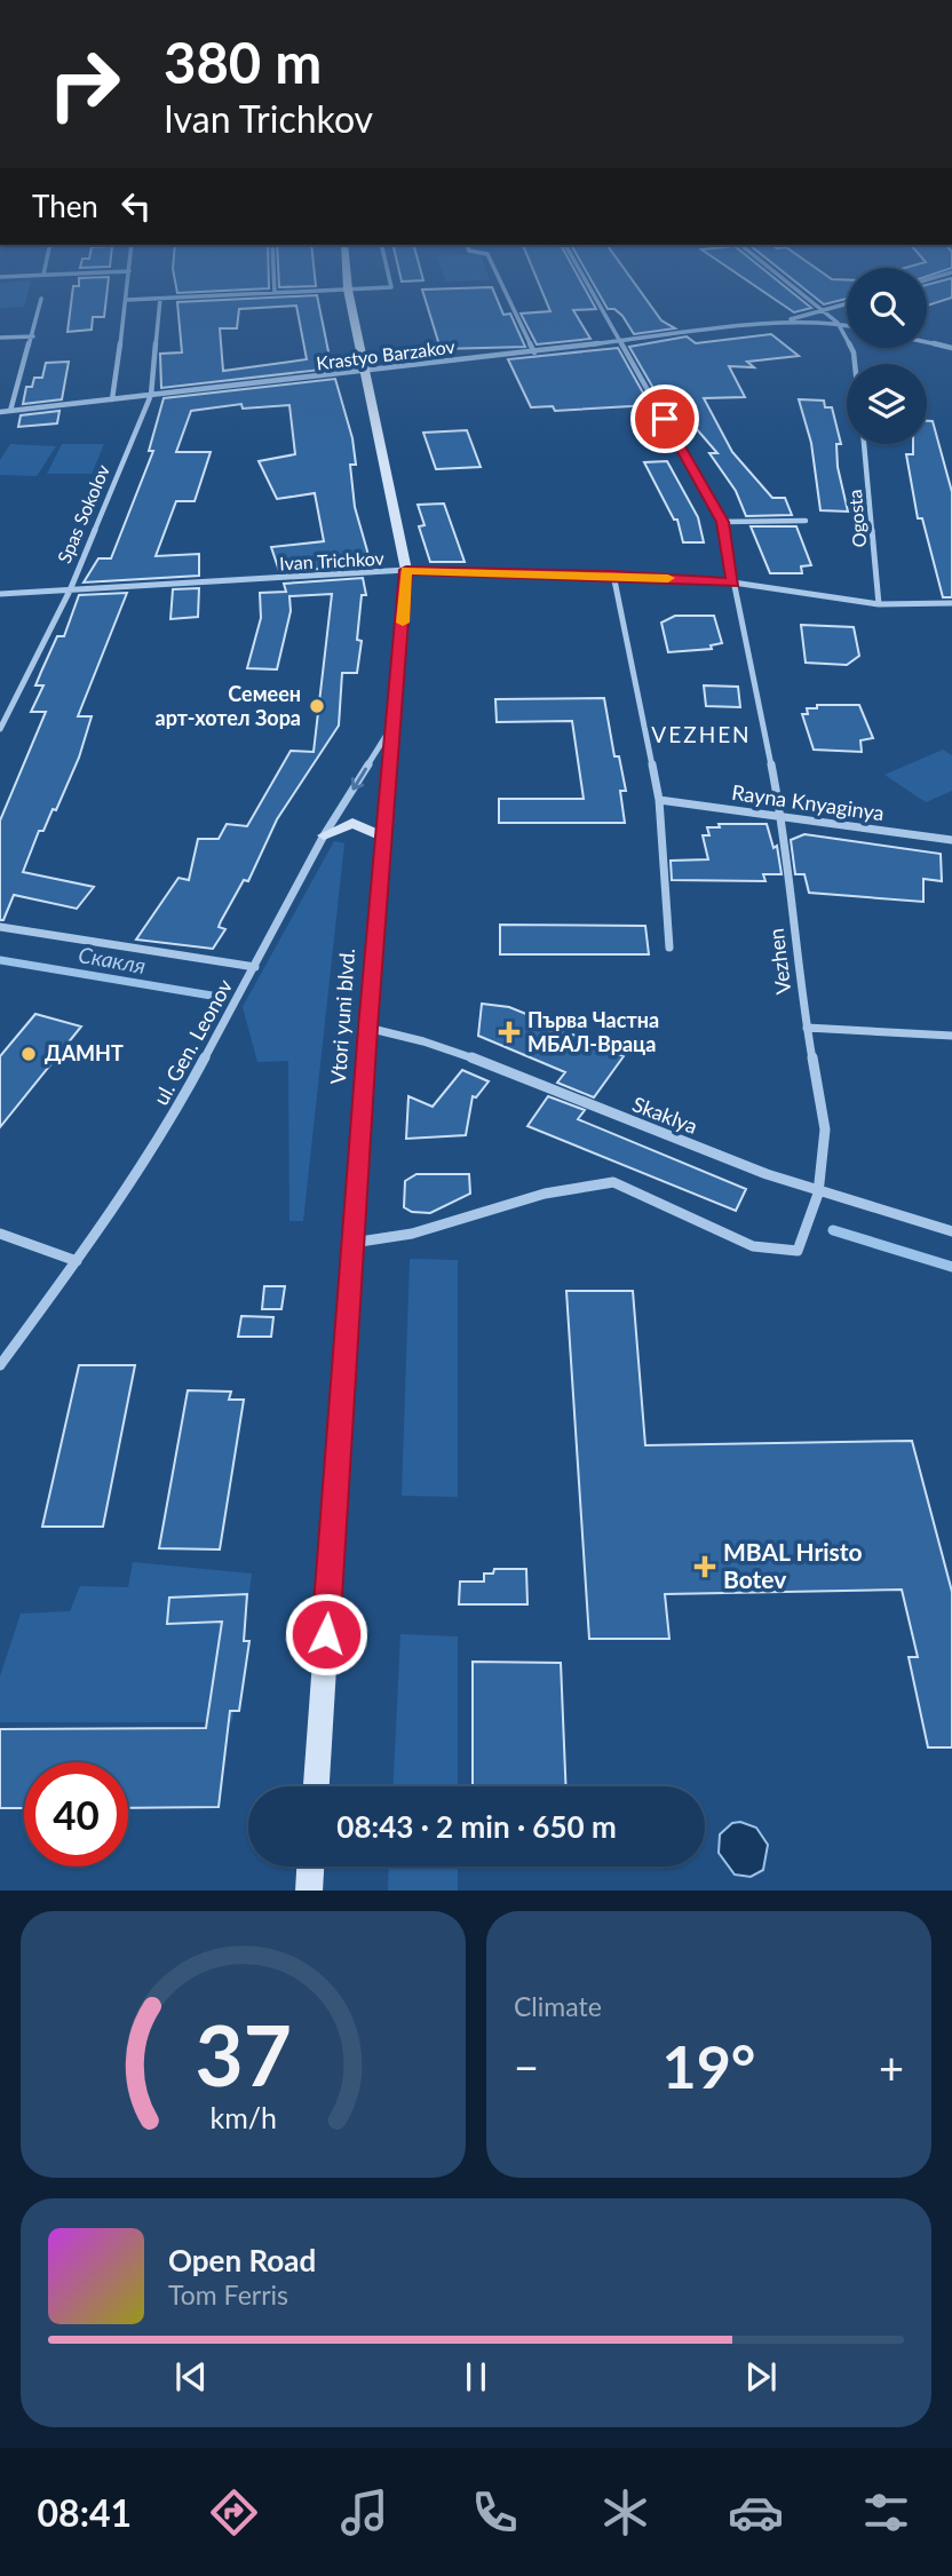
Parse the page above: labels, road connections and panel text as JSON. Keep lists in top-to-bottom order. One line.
{"streets":{"street":["Krastyo Barzakov","Spas Sokolov","Ogosta","Ivan Trichkov","Rayna Knyaginya","Vezhen","Vtori yuni blvd.","ul. Gen. Leonov","Skaklya"]},"crossings":[["Krastyo Barzakov","Spas Sokolov"],["Krastyo Barzakov","Vezhen"],["Krastyo Barzakov","Vtori yuni blvd."],["Spas Sokolov","Ivan Trichkov"],["Ogosta","Ivan Trichkov"],["Ivan Trichkov","Vezhen"],["Ivan Trichkov","Vtori yuni blvd."],["Rayna Knyaginya","Vezhen"],["Vezhen","Vtori yuni blvd."],["Vezhen","Skaklya"],["Vtori yuni blvd.","ul. Gen. Leonov"],["Vtori yuni blvd.","Skaklya"]],"districts":["VEZHEN"],"water":["Скакля"],"places":{"other":["Семеен арт-хотел Зора","ДАМНТ"],"health":["Първа Частна МБАЛ-Враца","MBAL Hristo Botev"]},"page":{"turn":["380 m","Ivan Trichkov"],"then":"Then","limit":"40","trip":"08:43 · 2 min · 650 m","tile":"Climate","heat":["−","19°","+"],"song":["Open Road","Tom Ferris"],"tabs":"08:41","gauge":["37","km/h"]}}
